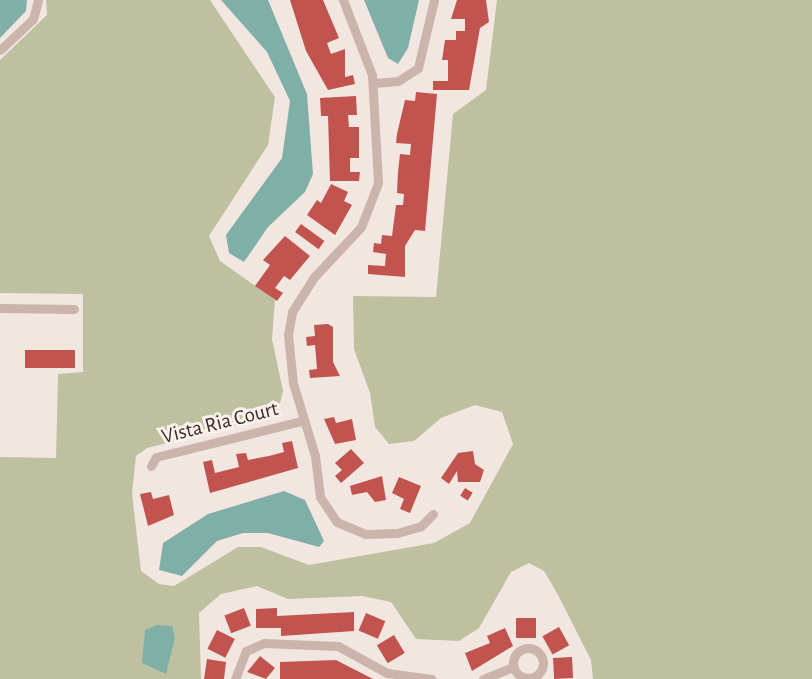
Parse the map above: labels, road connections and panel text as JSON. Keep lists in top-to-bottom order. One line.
{"streets":{"street":["Vista Ria Court"]}}
